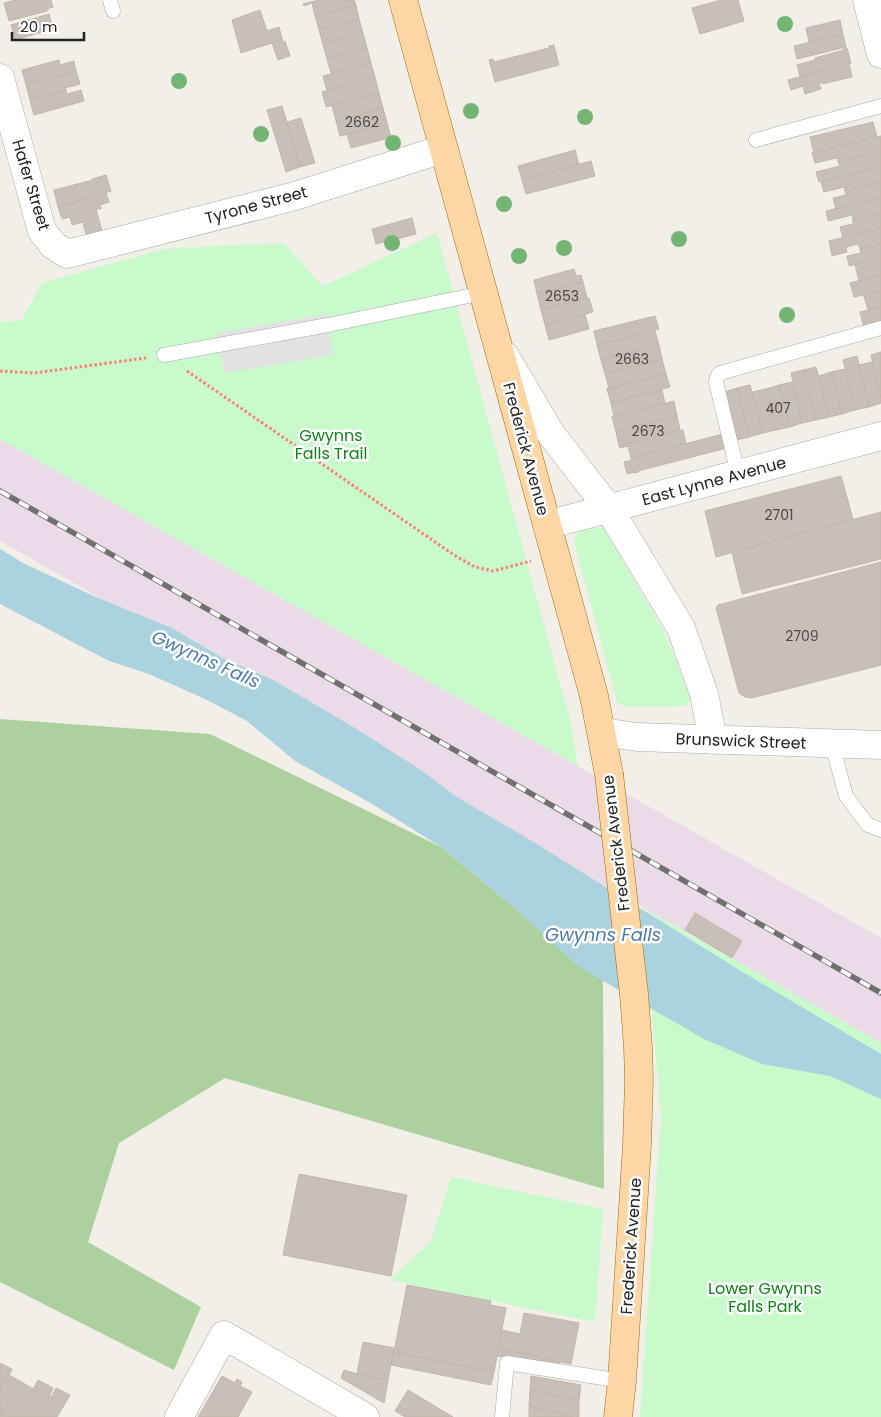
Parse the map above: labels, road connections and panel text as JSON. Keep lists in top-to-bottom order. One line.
{"streets":{"main road":["Frederick Avenue"],"street":["Hafer Street","Tyrone Street","East Lynne Avenue","Brunswick Street"]},"crossings":[["Hafer Street","Tyrone Street"],["Tyrone Street","Frederick Avenue"],["Frederick Avenue","East Lynne Avenue"],["Frederick Avenue","Brunswick Street"]],"water":["Gwynns Falls"],"parks":["Gwynns Falls Trail","Lower Gwynns Falls Park"],"house_numbers":["2662","2653","2663","407","2673","2701","2709"],"scale_bar":"20 m"}
